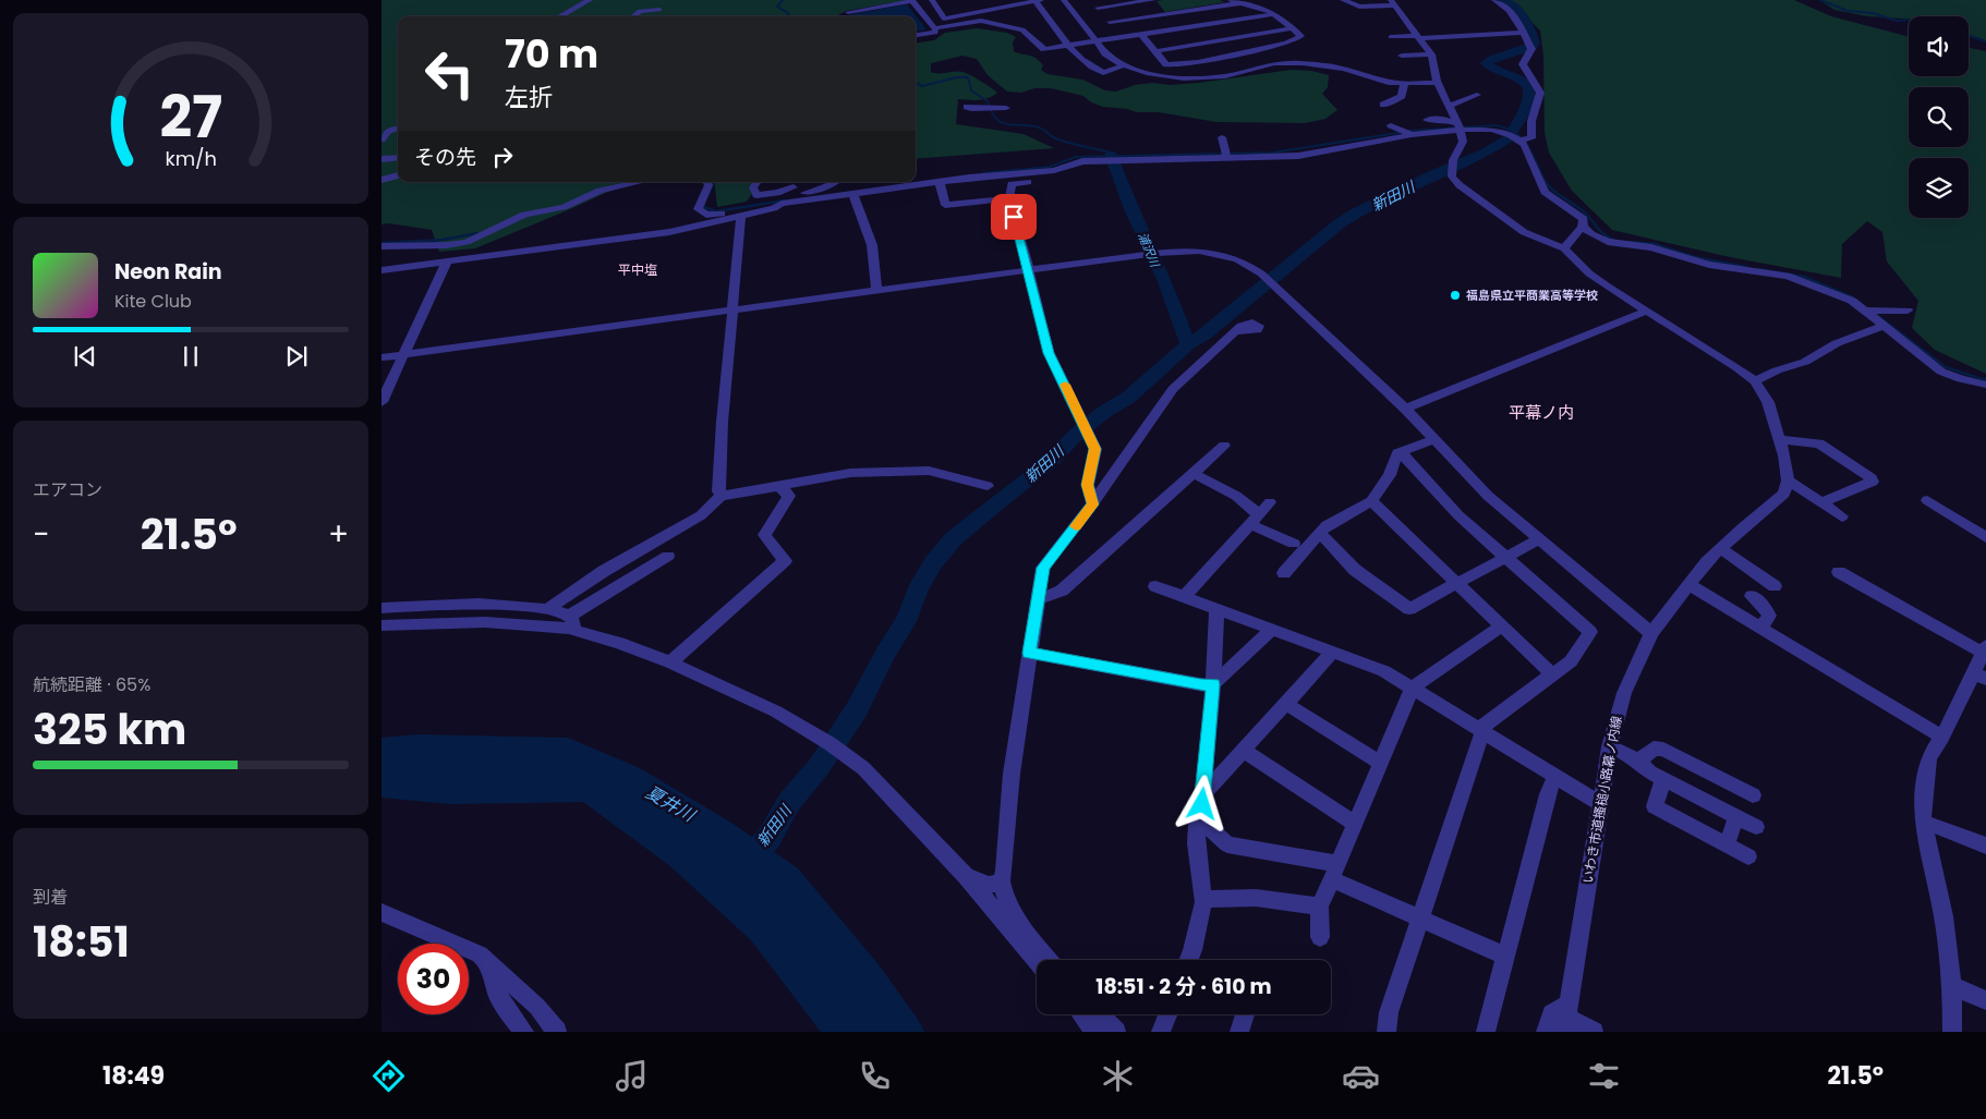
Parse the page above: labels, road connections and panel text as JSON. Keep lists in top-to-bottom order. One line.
{"streets":{"street":["いわき市道搔槌小路幕ノ内線"]},"districts":["平中塩","平幕ノ内"],"water":["新田川","浦沢川","夏井川"],"places":["福島県立平商業高等学校"],"page":{"turn":["70 m","左折"],"then":"その先","song":["Neon Rain","Kite Club"],"tile":["エアコン",["航続距離 · 65%","325 km"],["到着","18:51"]],"heat":["−","21.5°","+"],"limit":"30","trip":"18:51 · 2 分 · 610 m","tabs":["18:49","21.5°"],"gauge":["27","km/h"]}}
